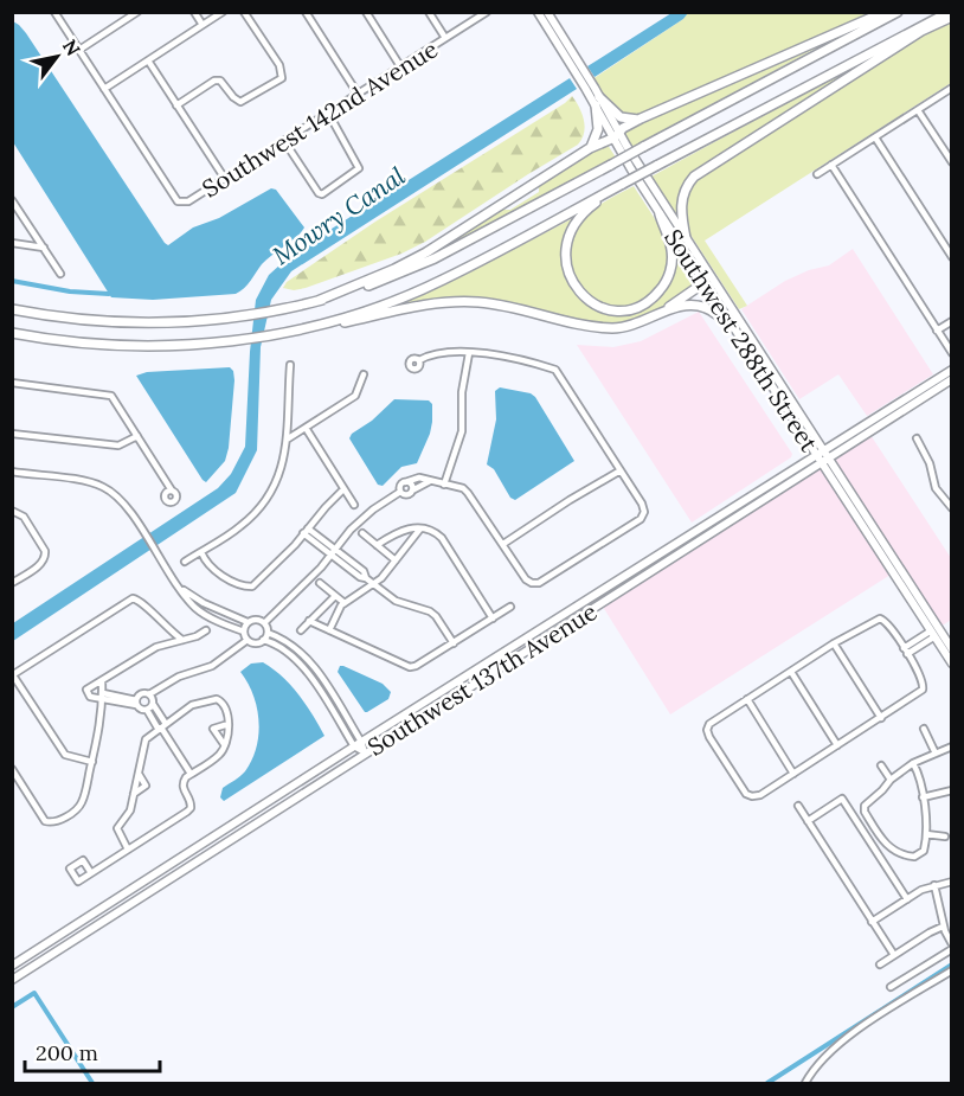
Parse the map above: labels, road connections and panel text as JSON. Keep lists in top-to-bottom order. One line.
{"streets":{"main road":["Southwest 288th Street","Southwest 137th Avenue"],"street":["Southwest 142nd Avenue"]},"crossings":[["Southwest 288th Street","Southwest 137th Avenue"]],"water":["Mowry Canal"],"scale_bar":"200 m","north":"top right"}
